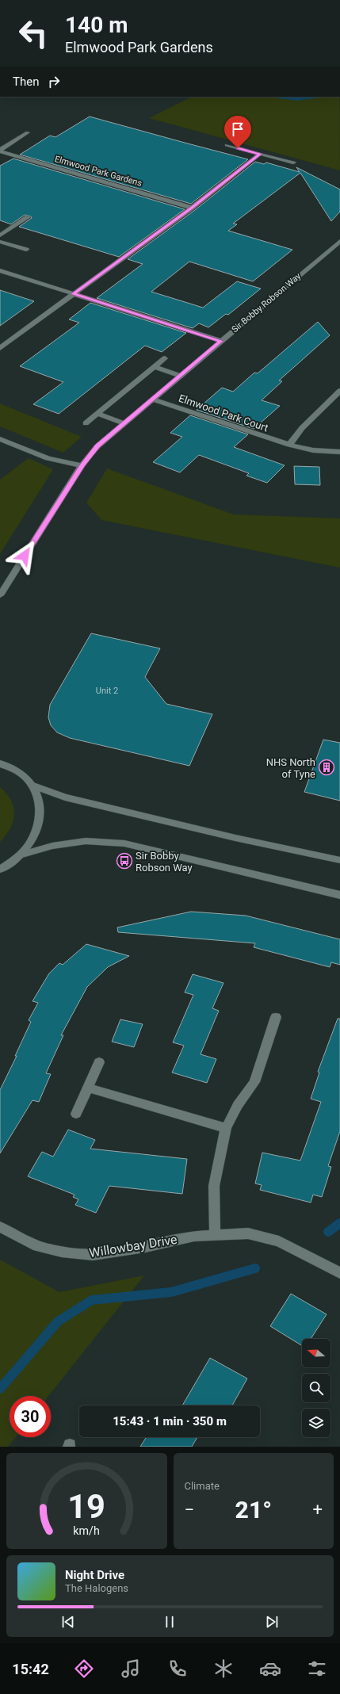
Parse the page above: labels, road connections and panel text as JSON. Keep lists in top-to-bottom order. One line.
{"streets":{"street":["Elmwood Park Gardens","Sir Bobby Robson Way","Elmwood Park Court","Willowbay Drive"]},"crossings":[["Sir Bobby Robson Way","Elmwood Park Court"]],"places":{"building":["NHS North of Tyne"],"bus stop":["Sir Bobby Robson Way"]},"house_numbers":["Unit 2"],"north":"left","page":{"turn":["140 m","Elmwood Park Gardens"],"then":"Then","limit":"30","trip":"15:43 · 1 min · 350 m","tile":"Climate","heat":["−","21°","+"],"song":["Night Drive","The Halogens"],"tabs":"15:42","gauge":["19","km/h"]}}
